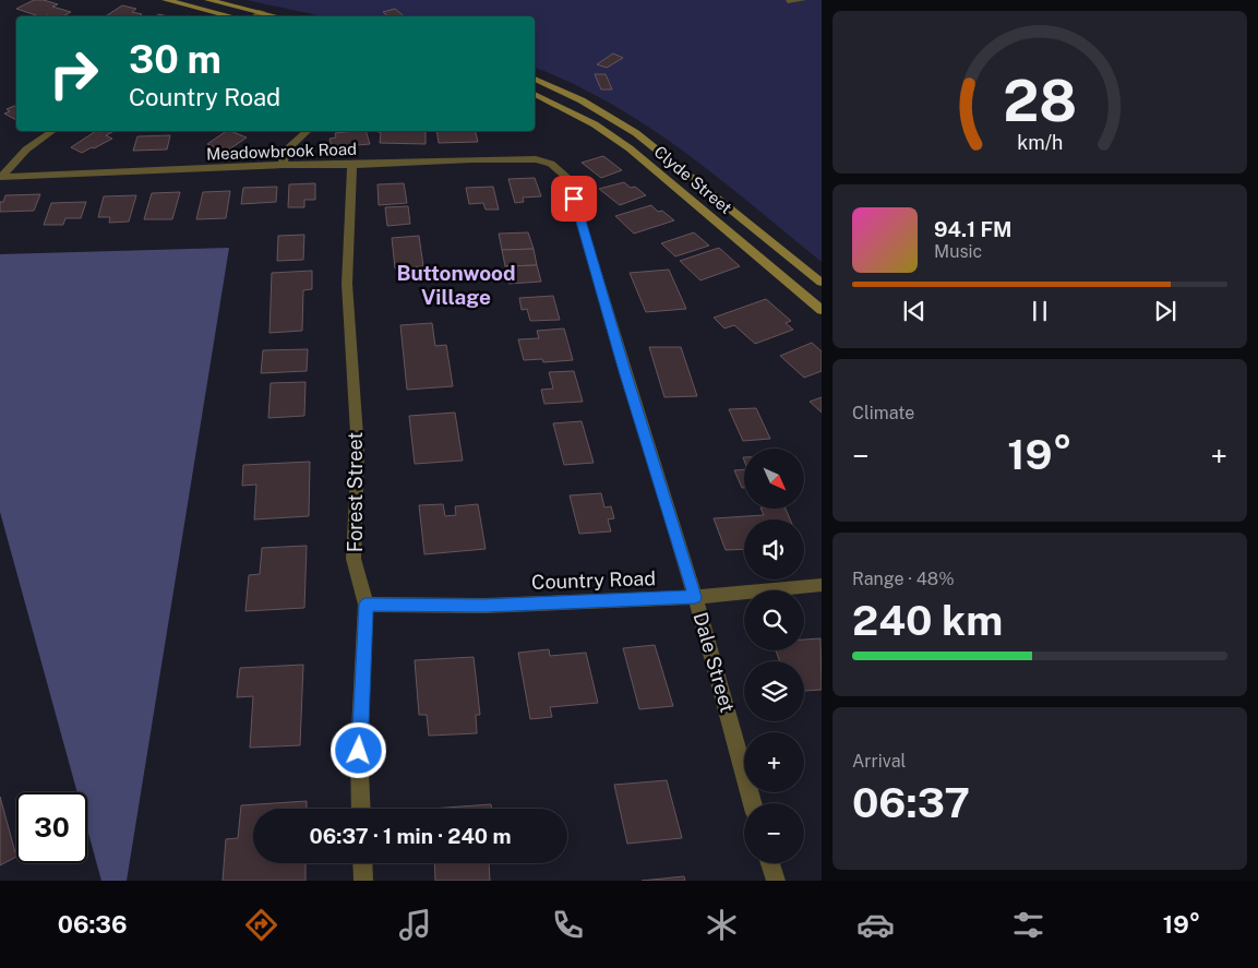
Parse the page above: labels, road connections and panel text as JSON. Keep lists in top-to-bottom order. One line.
{"streets":{"main road":["Clyde Street"],"street":["Meadowbrook Road","Forest Street","Country Road","Dale Street"]},"crossings":[["Meadowbrook Road","Forest Street"],["Meadowbrook Road","Dale Street"],["Forest Street","Country Road"],["Country Road","Dale Street"]],"districts":["Buttonwood Village"],"north":"bottom right","page":{"turn":["30 m","Country Road"],"song":["94.1 FM","Music"],"tile":["Climate",["Range · 48%","240 km"],["Arrival","06:37"]],"heat":["−","19°","+"],"map_buttons":["+","−"],"limit":"30","trip":"06:37 · 1 min · 240 m","tabs":["06:36","19°"],"gauge":["28","km/h"]}}
